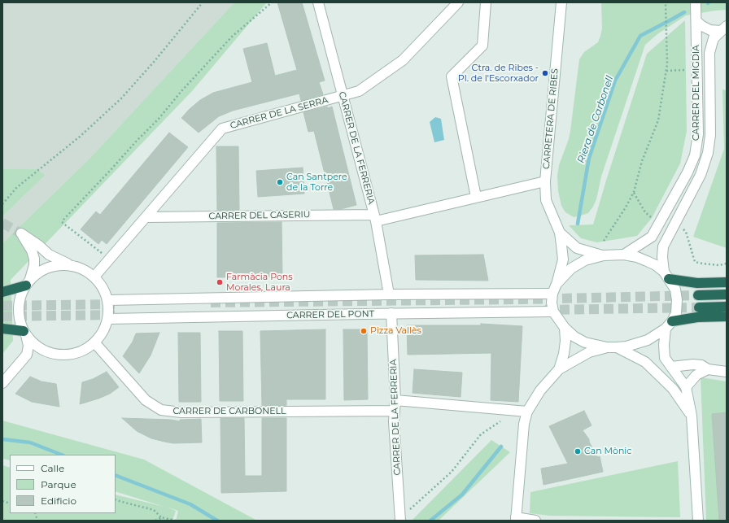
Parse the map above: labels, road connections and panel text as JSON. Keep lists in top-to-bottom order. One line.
{"streets":{"street":["CARRER DEL MIGDIA","CARRER DE LA SERRA","CARRETERA DE RIBES","CARRER DE LA FERRERIA","CARRER DEL CASERIU","CARRER DEL PONT","CARRER DE CARBONELL"]},"crossings":[["CARRER DEL MIGDIA","CARRETERA DE RIBES"],["CARRER DEL MIGDIA","CARRER DEL PONT"],["CARRER DE LA SERRA","CARRER DE LA FERRERIA"],["CARRER DE LA SERRA","CARRER DEL CASERIU"],["CARRER DE LA SERRA","CARRER DEL PONT"],["CARRER DE LA SERRA","CARRER DE CARBONELL"],["CARRETERA DE RIBES","CARRER DEL CASERIU"],["CARRETERA DE RIBES","CARRER DEL PONT"],["CARRER DE LA FERRERIA","CARRER DEL CASERIU"],["CARRER DE LA FERRERIA","CARRER DEL PONT"],["CARRER DE LA FERRERIA","CARRER DE CARBONELL"],["CARRER DEL PONT","CARRER DE CARBONELL"]],"water":["Riera de Carbonell"],"places":["Ctra. de Ribes - Pl. de l'Escorxador","Can Santpere de la Torre","Farmàcia Pons Morales, Laura","Pizza Vallès","Can Mònic"],"legend":["Calle","Parque","Edificio"]}
